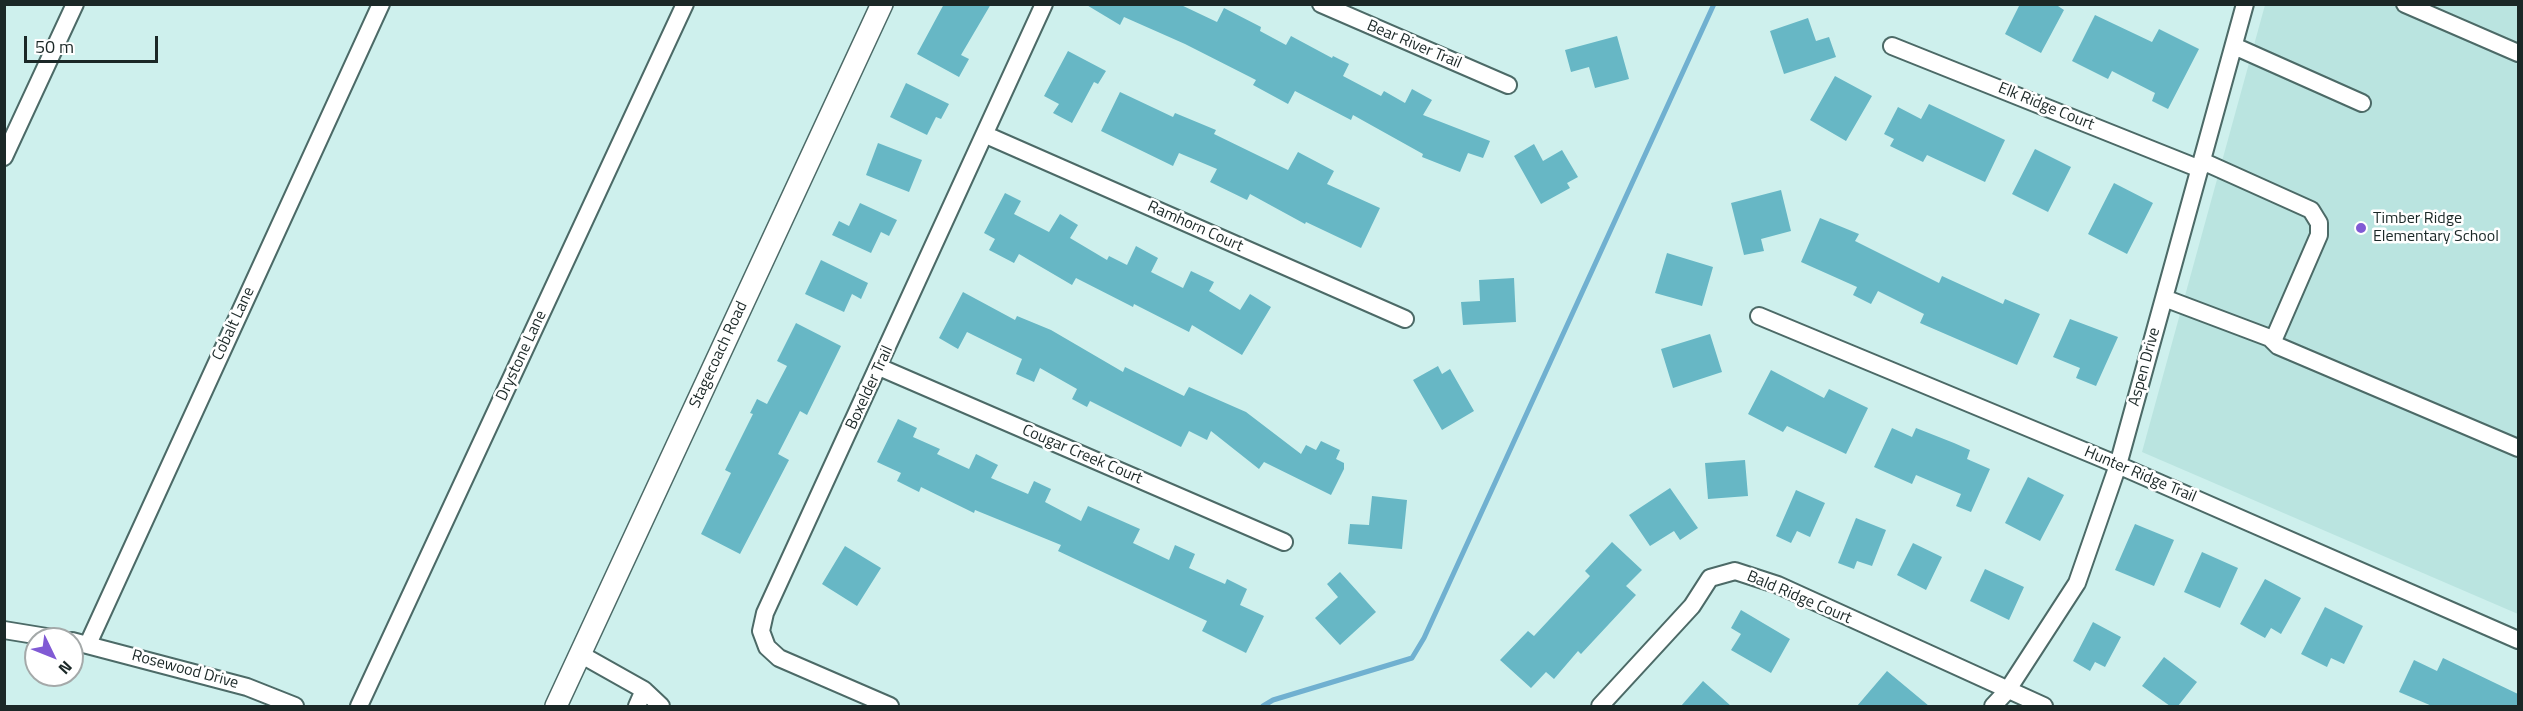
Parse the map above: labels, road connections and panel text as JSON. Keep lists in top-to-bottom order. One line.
{"streets":{"main road":["Stagecoach Road"],"street":["Bear River Trail","Elk Ridge Court","Ramhorn Court","Cobalt Lane","Drystone Lane","Aspen Drive","Boxelder Trail","Cougar Creek Court","Hunter Ridge Trail","Bald Ridge Court","Rosewood Drive"]},"crossings":[["Elk Ridge Court","Aspen Drive"],["Ramhorn Court","Boxelder Trail"],["Aspen Drive","Hunter Ridge Trail"],["Aspen Drive","Bald Ridge Court"],["Boxelder Trail","Cougar Creek Court"]],"places":["Timber Ridge Elementary School"],"scale_bar":"50 m","north":"bottom right"}
